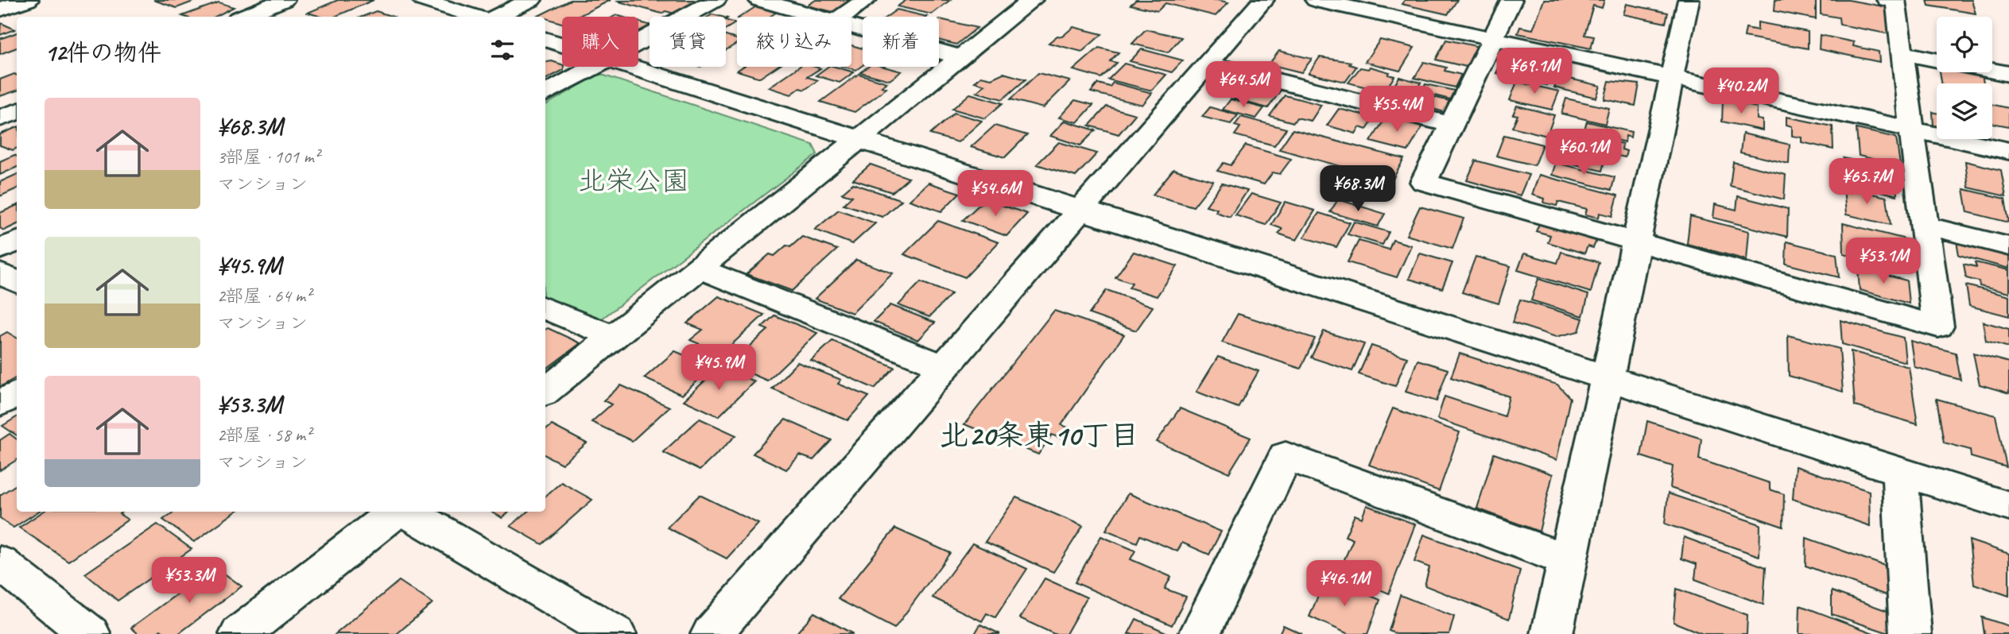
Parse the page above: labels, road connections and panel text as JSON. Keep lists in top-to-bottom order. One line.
{"districts":["北20条東10丁目"],"parks":["北栄公園"],"page":{"chip":["購入","賃貸","絞り込み","新着"],"heading":"12件の物件","price":["¥69.1M","¥64.5M","¥40.2M","¥55.4M","¥60.1M","¥65.7M","¥68.3M","¥54.6M","¥53.1M","¥45.9M","¥53.3M","¥46.1M"],"list":[{"name":"¥68.3M","note":"3部屋 · 101 m² · マンション"},{"name":"¥45.9M","note":"2部屋 · 64 m² · マンション"},{"name":"¥53.3M","note":"2部屋 · 58 m² · マンション"}]}}
